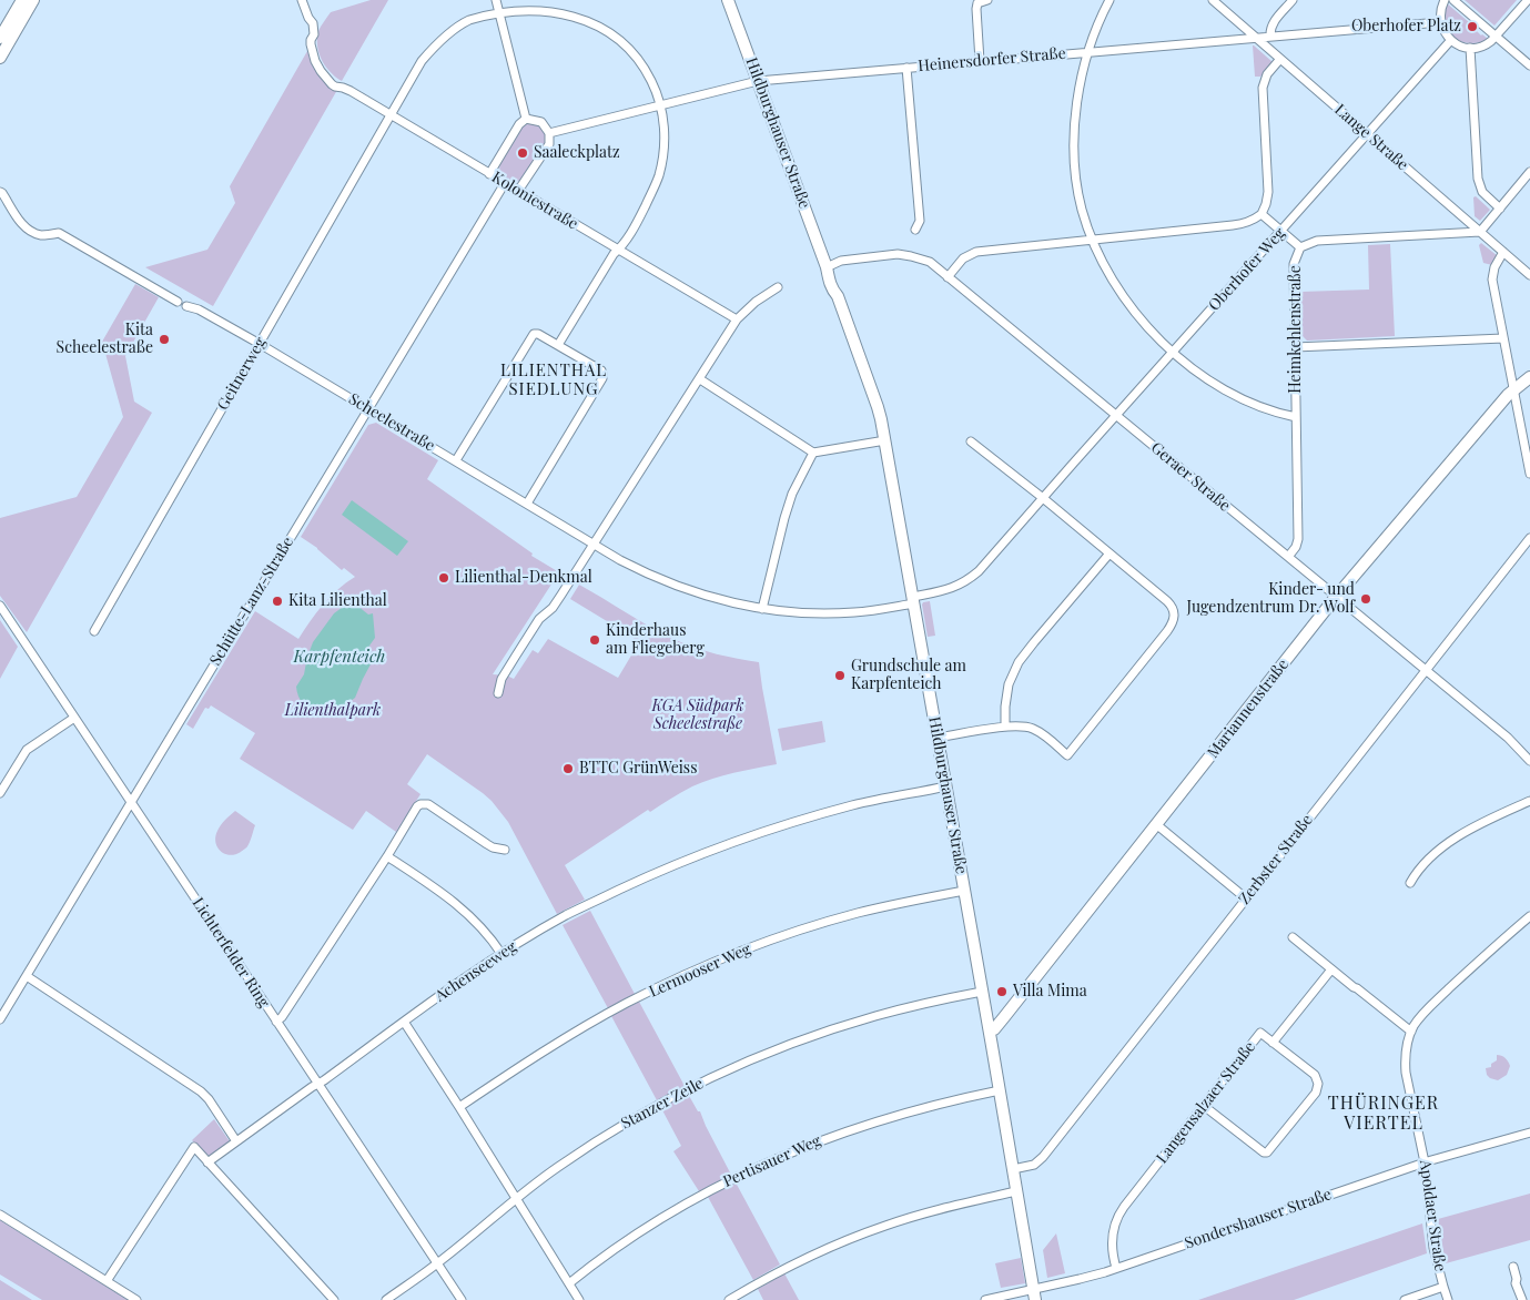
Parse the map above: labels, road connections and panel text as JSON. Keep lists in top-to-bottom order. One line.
{"streets":{"main road":["Hildburghauser Straße","Mariannenstraße"],"street":["Heinersdorfer Straße","Lange Straße","Koloniestraße","Oberhofer Weg","Heimkehlenstraße","Geitnerweg","Scheelestraße","Geraer Straße","Schütte-Lanz-Straße","Zerbster Straße","Lichterfelder Ring","Lermooser Weg","Achenseeweg","Langensalzaer Straße","Stanzer Zeile","Pertisauer Weg","Apoldaer Straße","Sondershauser Straße"]},"crossings":[["Heinersdorfer Straße","Hildburghauser Straße"],["Heinersdorfer Straße","Lange Straße"],["Heinersdorfer Straße","Geitnerweg"],["Hildburghauser Straße","Oberhofer Weg"],["Hildburghauser Straße","Scheelestraße"],["Hildburghauser Straße","Geraer Straße"],["Hildburghauser Straße","Mariannenstraße"],["Hildburghauser Straße","Zerbster Straße"],["Hildburghauser Straße","Lermooser Weg"],["Hildburghauser Straße","Achenseeweg"],["Hildburghauser Straße","Stanzer Zeile"],["Hildburghauser Straße","Pertisauer Weg"],["Hildburghauser Straße","Sondershauser Straße"],["Lange Straße","Oberhofer Weg"],["Koloniestraße","Geitnerweg"],["Koloniestraße","Schütte-Lanz-Straße"],["Oberhofer Weg","Heimkehlenstraße"],["Oberhofer Weg","Scheelestraße"],["Oberhofer Weg","Geraer Straße"],["Heimkehlenstraße","Geraer Straße"],["Geitnerweg","Scheelestraße"],["Scheelestraße","Schütte-Lanz-Straße"],["Geraer Straße","Mariannenstraße"],["Geraer Straße","Zerbster Straße"],["Schütte-Lanz-Straße","Lichterfelder Ring"],["Lichterfelder Ring","Achenseeweg"],["Lichterfelder Ring","Stanzer Zeile"],["Langensalzaer Straße","Sondershauser Straße"],["Apoldaer Straße","Sondershauser Straße"]],"districts":["LILIENTHAL SIEDLUNG","THÜRINGER VIERTEL"],"water":["Karpfenteich"],"parks":["KGA Südpark Scheelestraße","Lilienthalpark"],"places":["Oberhofer Platz","Saaleckplatz","Kita Scheelestraße","Lilienthal-Denkmal","Kinder- und Jugendzentrum Dr. Wolf","Kita Lilienthal","Kinderhaus am Fliegeberg","Grundschule am Karpfenteich","BTTC GrünWeiss","Villa Mima"]}
